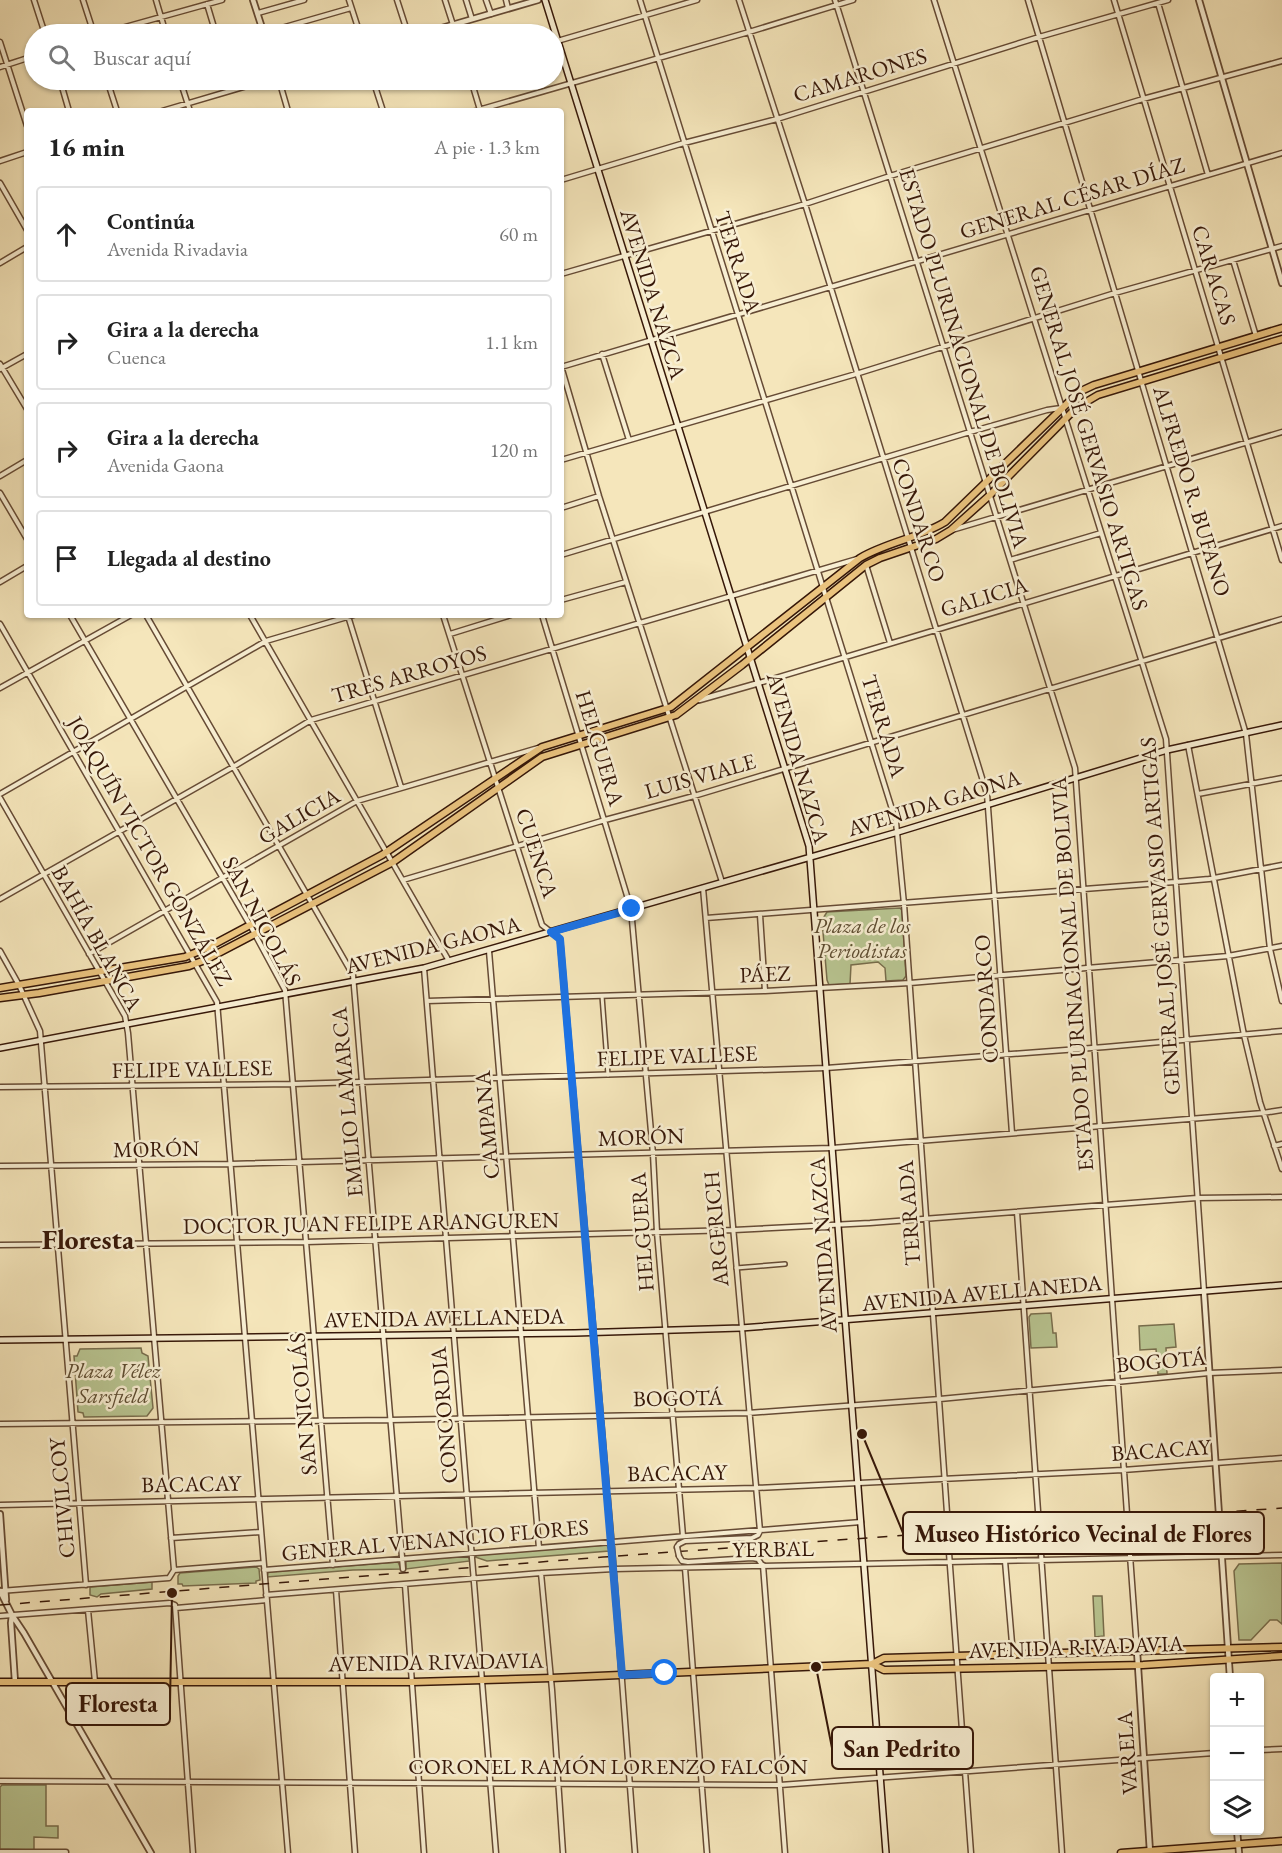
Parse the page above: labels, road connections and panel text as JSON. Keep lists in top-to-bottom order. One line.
{"streets":{"main road":["AVENIDA NAZCA","AVENIDA GAONA","AVENIDA AVELLANEDA","AVENIDA RIVADAVIA"],"street":["CAMARONES","GENERAL CÉSAR DÍAZ","TERRADA","CARACAS","ESTADO PLURINACIONAL DE BOLIVIA","GENERAL JOSÉ GERVASIO ARTIGAS","ALFREDO R. BUFANO","CONDARCO","GALICIA","TRES ARROYOS","HELGUERA","LUIS VIALE","JOAQUÍN VICTOR GONZÁLEZ","CUENCA","SAN NICOLÁS","BAHÍA BLANCA","PÁEZ","FELIPE VALLESE","EMILIO LAMARCA","CAMPANA","MORÓN","DOCTOR JUAN FELIPE ARANGUREN","ARGERICH","BOGOTÁ","CONCORDIA","BACACAY","CHIVILCOY","GENERAL VENANCIO FLORES","YERBAL","VARELA","CORONEL RAMÓN LORENZO FALCÓN"]},"crossings":[["CAMARONES","TERRADA"],["CAMARONES","CARACAS"],["CAMARONES","AVENIDA NAZCA"],["CAMARONES","ESTADO PLURINACIONAL DE BOLIVIA"],["CAMARONES","GENERAL JOSÉ GERVASIO ARTIGAS"],["CAMARONES","ALFREDO R. BUFANO"],["CAMARONES","CONDARCO"],["GENERAL CÉSAR DÍAZ","TERRADA"],["GENERAL CÉSAR DÍAZ","CARACAS"],["GENERAL CÉSAR DÍAZ","AVENIDA NAZCA"],["GENERAL CÉSAR DÍAZ","ESTADO PLURINACIONAL DE BOLIVIA"],["GENERAL CÉSAR DÍAZ","GENERAL JOSÉ GERVASIO ARTIGAS"],["GENERAL CÉSAR DÍAZ","ALFREDO R. BUFANO"],["GENERAL CÉSAR DÍAZ","CONDARCO"],["TERRADA","GALICIA"],["TERRADA","TRES ARROYOS"],["TERRADA","LUIS VIALE"],["TERRADA","AVENIDA GAONA"],["TERRADA","PÁEZ"],["TERRADA","FELIPE VALLESE"],["TERRADA","MORÓN"],["TERRADA","DOCTOR JUAN FELIPE ARANGUREN"],["TERRADA","AVENIDA AVELLANEDA"],["TERRADA","BOGOTÁ"],["TERRADA","BACACAY"],["CARACAS","GALICIA"],["AVENIDA NAZCA","GALICIA"],["AVENIDA NAZCA","TRES ARROYOS"],["AVENIDA NAZCA","LUIS VIALE"],["AVENIDA NAZCA","AVENIDA GAONA"],["AVENIDA NAZCA","PÁEZ"],["AVENIDA NAZCA","FELIPE VALLESE"],["AVENIDA NAZCA","MORÓN"],["AVENIDA NAZCA","DOCTOR JUAN FELIPE ARANGUREN"],["AVENIDA NAZCA","AVENIDA AVELLANEDA"],["AVENIDA NAZCA","BOGOTÁ"],["AVENIDA NAZCA","BACACAY"],["AVENIDA NAZCA","GENERAL VENANCIO FLORES"],["AVENIDA NAZCA","YERBAL"],["AVENIDA NAZCA","AVENIDA RIVADAVIA"],["AVENIDA NAZCA","CORONEL RAMÓN LORENZO FALCÓN"],["ESTADO PLURINACIONAL DE BOLIVIA","GALICIA"],["ESTADO PLURINACIONAL DE BOLIVIA","LUIS VIALE"],["ESTADO PLURINACIONAL DE BOLIVIA","AVENIDA GAONA"],["ESTADO PLURINACIONAL DE BOLIVIA","PÁEZ"],["ESTADO PLURINACIONAL DE BOLIVIA","FELIPE VALLESE"],["ESTADO PLURINACIONAL DE BOLIVIA","MORÓN"],["ESTADO PLURINACIONAL DE BOLIVIA","DOCTOR JUAN FELIPE ARANGUREN"],["ESTADO PLURINACIONAL DE BOLIVIA","AVENIDA AVELLANEDA"],["ESTADO PLURINACIONAL DE BOLIVIA","BOGOTÁ"],["ESTADO PLURINACIONAL DE BOLIVIA","BACACAY"],["GENERAL JOSÉ GERVASIO ARTIGAS","GALICIA"],["GENERAL JOSÉ GERVASIO ARTIGAS","LUIS VIALE"],["GENERAL JOSÉ GERVASIO ARTIGAS","AVENIDA GAONA"],["GENERAL JOSÉ GERVASIO ARTIGAS","PÁEZ"],["GENERAL JOSÉ GERVASIO ARTIGAS","FELIPE VALLESE"],["GENERAL JOSÉ GERVASIO ARTIGAS","MORÓN"],["GENERAL JOSÉ GERVASIO ARTIGAS","DOCTOR JUAN FELIPE ARANGUREN"],["GENERAL JOSÉ GERVASIO ARTIGAS","AVENIDA AVELLANEDA"],["GENERAL JOSÉ GERVASIO ARTIGAS","BOGOTÁ"],["GENERAL JOSÉ GERVASIO ARTIGAS","BACACAY"],["GENERAL JOSÉ GERVASIO ARTIGAS","YERBAL"],["GENERAL JOSÉ GERVASIO ARTIGAS","AVENIDA RIVADAVIA"],["ALFREDO R. BUFANO","GALICIA"],["ALFREDO R. BUFANO","LUIS VIALE"],["ALFREDO R. BUFANO","AVENIDA GAONA"],["ALFREDO R. BUFANO","PÁEZ"],["CONDARCO","GALICIA"],["CONDARCO","LUIS VIALE"],["CONDARCO","AVENIDA GAONA"],["CONDARCO","PÁEZ"],["CONDARCO","FELIPE VALLESE"],["CONDARCO","MORÓN"],["GALICIA","JOAQUÍN VICTOR GONZÁLEZ"],["GALICIA","CUENCA"],["GALICIA","SAN NICOLÁS"],["GALICIA","BAHÍA BLANCA"],["GALICIA","EMILIO LAMARCA"],["TRES ARROYOS","HELGUERA"],["TRES ARROYOS","JOAQUÍN VICTOR GONZÁLEZ"],["TRES ARROYOS","CUENCA"],["TRES ARROYOS","SAN NICOLÁS"],["TRES ARROYOS","BAHÍA BLANCA"],["TRES ARROYOS","EMILIO LAMARCA"],["HELGUERA","LUIS VIALE"],["HELGUERA","AVENIDA GAONA"],["HELGUERA","PÁEZ"],["HELGUERA","FELIPE VALLESE"],["HELGUERA","MORÓN"],["HELGUERA","DOCTOR JUAN FELIPE ARANGUREN"],["HELGUERA","AVENIDA AVELLANEDA"],["HELGUERA","BOGOTÁ"],["HELGUERA","BACACAY"],["HELGUERA","GENERAL VENANCIO FLORES"],["LUIS VIALE","CUENCA"],["AVENIDA GAONA","JOAQUÍN VICTOR GONZÁLEZ"],["AVENIDA GAONA","CUENCA"],["AVENIDA GAONA","SAN NICOLÁS"],["AVENIDA GAONA","BAHÍA BLANCA"],["AVENIDA GAONA","EMILIO LAMARCA"],["AVENIDA GAONA","CAMPANA"],["AVENIDA GAONA","ARGERICH"],["AVENIDA GAONA","CONCORDIA"],["AVENIDA GAONA","CHIVILCOY"],["JOAQUÍN VICTOR GONZÁLEZ","FELIPE VALLESE"],["JOAQUÍN VICTOR GONZÁLEZ","MORÓN"],["JOAQUÍN VICTOR GONZÁLEZ","DOCTOR JUAN FELIPE ARANGUREN"],["JOAQUÍN VICTOR GONZÁLEZ","AVENIDA AVELLANEDA"],["JOAQUÍN VICTOR GONZÁLEZ","BOGOTÁ"],["JOAQUÍN VICTOR GONZÁLEZ","BACACAY"],["JOAQUÍN VICTOR GONZÁLEZ","GENERAL VENANCIO FLORES"],["JOAQUÍN VICTOR GONZÁLEZ","YERBAL"],["JOAQUÍN VICTOR GONZÁLEZ","AVENIDA RIVADAVIA"],["JOAQUÍN VICTOR GONZÁLEZ","CORONEL RAMÓN LORENZO FALCÓN"],["CUENCA","PÁEZ"],["CUENCA","FELIPE VALLESE"],["CUENCA","MORÓN"],["CUENCA","DOCTOR JUAN FELIPE ARANGUREN"],["CUENCA","AVENIDA AVELLANEDA"],["CUENCA","BOGOTÁ"],["CUENCA","BACACAY"],["CUENCA","GENERAL VENANCIO FLORES"],["CUENCA","YERBAL"],["CUENCA","AVENIDA RIVADAVIA"],["CUENCA","CORONEL RAMÓN LORENZO FALCÓN"],["SAN NICOLÁS","FELIPE VALLESE"],["SAN NICOLÁS","MORÓN"],["SAN NICOLÁS","DOCTOR JUAN FELIPE ARANGUREN"],["SAN NICOLÁS","AVENIDA AVELLANEDA"],["SAN NICOLÁS","BOGOTÁ"],["SAN NICOLÁS","BACACAY"],["SAN NICOLÁS","GENERAL VENANCIO FLORES"],["BAHÍA BLANCA","FELIPE VALLESE"],["BAHÍA BLANCA","MORÓN"],["BAHÍA BLANCA","DOCTOR JUAN FELIPE ARANGUREN"],["BAHÍA BLANCA","AVENIDA AVELLANEDA"],["BAHÍA BLANCA","BOGOTÁ"],["BAHÍA BLANCA","BACACAY"],["BAHÍA BLANCA","GENERAL VENANCIO FLORES"],["PÁEZ","CAMPANA"],["PÁEZ","ARGERICH"],["PÁEZ","CONCORDIA"],["FELIPE VALLESE","EMILIO LAMARCA"],["FELIPE VALLESE","CAMPANA"],["FELIPE VALLESE","ARGERICH"],["FELIPE VALLESE","CONCORDIA"],["FELIPE VALLESE","CHIVILCOY"],["EMILIO LAMARCA","MORÓN"],["EMILIO LAMARCA","DOCTOR JUAN FELIPE ARANGUREN"],["EMILIO LAMARCA","AVENIDA AVELLANEDA"],["EMILIO LAMARCA","BOGOTÁ"],["EMILIO LAMARCA","BACACAY"],["EMILIO LAMARCA","GENERAL VENANCIO FLORES"],["CAMPANA","MORÓN"],["CAMPANA","DOCTOR JUAN FELIPE ARANGUREN"],["CAMPANA","AVENIDA AVELLANEDA"],["CAMPANA","BOGOTÁ"],["CAMPANA","BACACAY"],["CAMPANA","GENERAL VENANCIO FLORES"],["MORÓN","ARGERICH"],["MORÓN","CONCORDIA"],["MORÓN","CHIVILCOY"],["DOCTOR JUAN FELIPE ARANGUREN","ARGERICH"],["DOCTOR JUAN FELIPE ARANGUREN","CONCORDIA"],["DOCTOR JUAN FELIPE ARANGUREN","CHIVILCOY"],["ARGERICH","AVENIDA AVELLANEDA"],["ARGERICH","BOGOTÁ"],["ARGERICH","BACACAY"],["ARGERICH","GENERAL VENANCIO FLORES"],["AVENIDA AVELLANEDA","CONCORDIA"],["AVENIDA AVELLANEDA","CHIVILCOY"],["BOGOTÁ","CONCORDIA"],["BOGOTÁ","CHIVILCOY"],["CONCORDIA","BACACAY"],["CONCORDIA","GENERAL VENANCIO FLORES"],["CONCORDIA","YERBAL"],["CONCORDIA","AVENIDA RIVADAVIA"],["CONCORDIA","CORONEL RAMÓN LORENZO FALCÓN"],["BACACAY","CHIVILCOY"],["CHIVILCOY","GENERAL VENANCIO FLORES"],["AVENIDA RIVADAVIA","VARELA"],["VARELA","CORONEL RAMÓN LORENZO FALCÓN"]],"districts":["Floresta"],"parks":["Plaza de los Periodistas","Plaza Vélez Sarsfield"],"places":["Museo Histórico Vecinal de Flores","Floresta","San Pedrito"],"page":{"search":"Buscar aquí","heading":["16 min","A pie · 1.3 km"],"list":[["Continúa","Avenida Rivadavia","60 m"],["Gira a la derecha","Cuenca","1.1 km"],["Gira a la derecha","Avenida Gaona","120 m"],"Llegada al destino"],"map_buttons":["+","−"]}}
